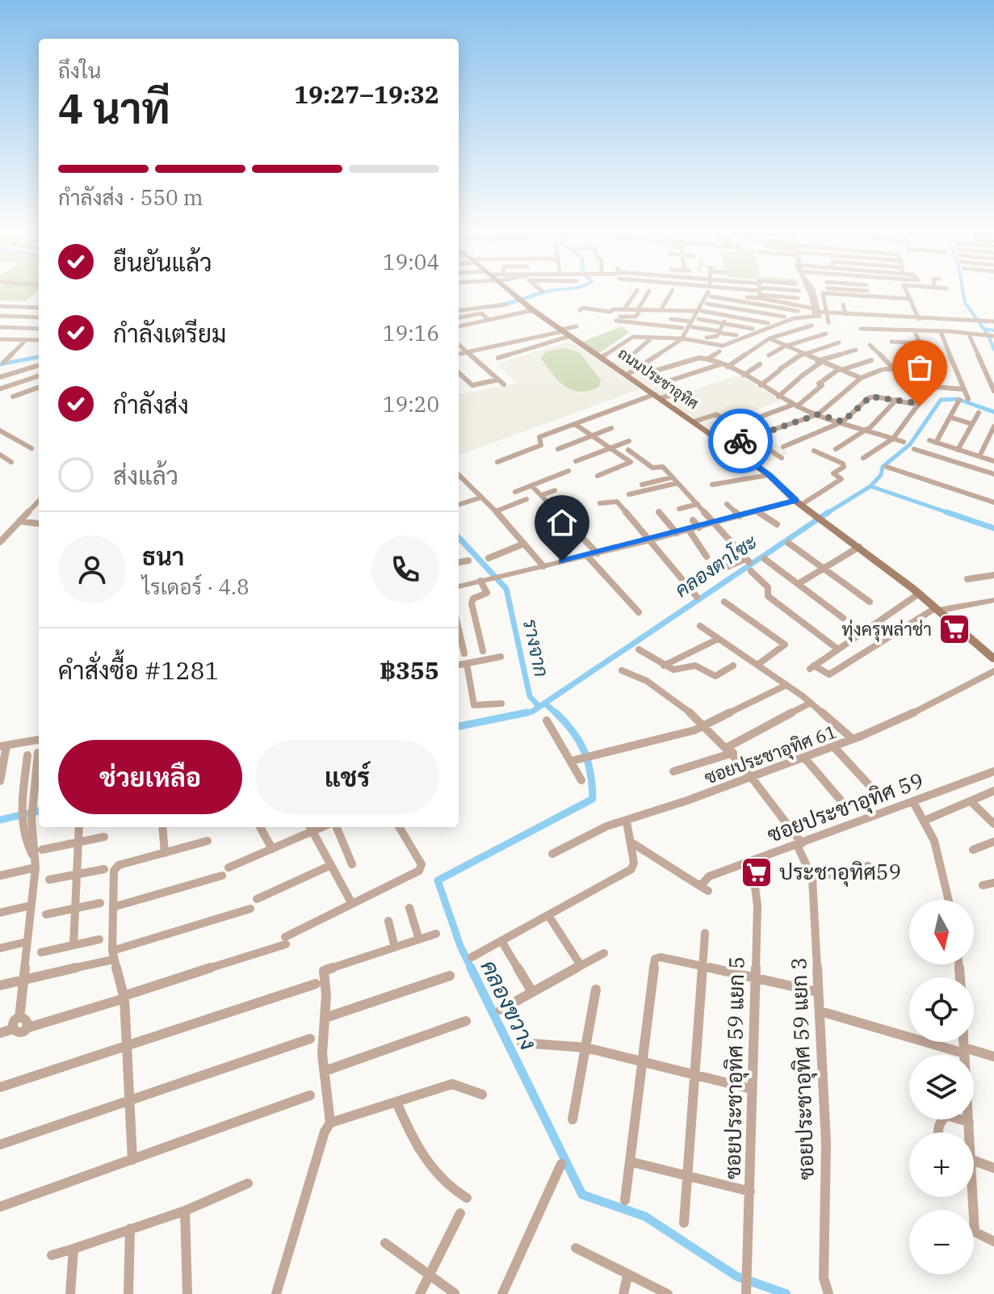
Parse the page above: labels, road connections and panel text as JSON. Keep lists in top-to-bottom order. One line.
{"streets":{"main road":["ถนนประชาอุทิศ"],"street":["ซอยประชาอุทิศ 61","ซอยประชาอุทิศ 59","ซอยประชาอุทิศ 59 แยก 5","ซอยประชาอุทิศ 59 แยก 3"]},"crossings":[["ซอยประชาอุทิศ 61","ซอยประชาอุทิศ 59 แยก 3"],["ซอยประชาอุทิศ 59","ซอยประชาอุทิศ 59 แยก 5"],["ซอยประชาอุทิศ 59","ซอยประชาอุทิศ 59 แยก 3"]],"water":["คลองตาโซะ","รางจาก","คลองขวาง"],"places":{"supermarket":["ทุ่งครุพล่าช่า","ประชาอุทิศ59"]},"north":"bottom","page":{"heading":["4 นาที","ถึงใน","19:27–19:32"],"panel":["ธนา","ไรเดอร์ · 4.8","คำสั่งซื้อ #1281","฿355"],"bar":"กำลังส่ง · 550 m","list":[["ยืนยันแล้ว","19:04"],["กำลังเตรียม","19:16"],["กำลังส่ง","19:20"],"ส่งแล้ว"],"buttons":["ช่วยเหลือ","แชร์"],"map_buttons":["+","−"]}}
